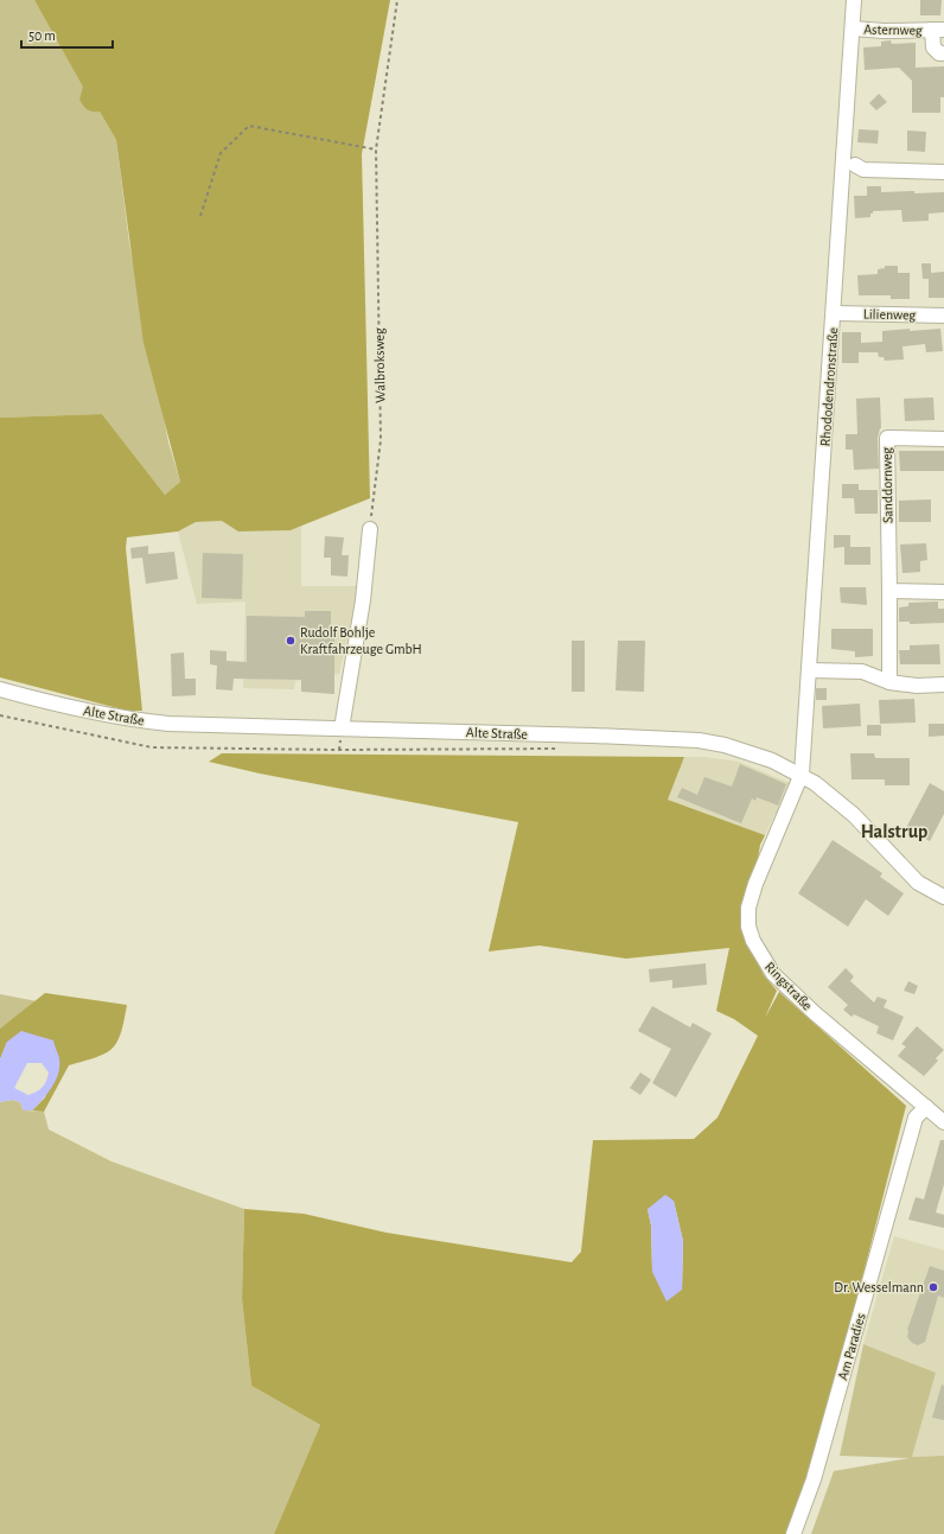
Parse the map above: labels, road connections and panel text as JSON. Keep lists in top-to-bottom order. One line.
{"streets":{"street":["Asternweg","Lilienweg","Rhododendronstraße","Sanddornweg","Alte Straße","Ringstraße","Am Paradies"],"path":["Walbroksweg"]},"crossings":[["Asternweg","Rhododendronstraße"],["Lilienweg","Rhododendronstraße"],["Rhododendronstraße","Alte Straße"],["Rhododendronstraße","Ringstraße"],["Alte Straße","Ringstraße"],["Ringstraße","Am Paradies"]],"districts":["Halstrup"],"places":["Rudolf Bohlje Kraftfahrzeuge GmbH","Dr. Wesselmann"],"scale_bar":"50 m"}
